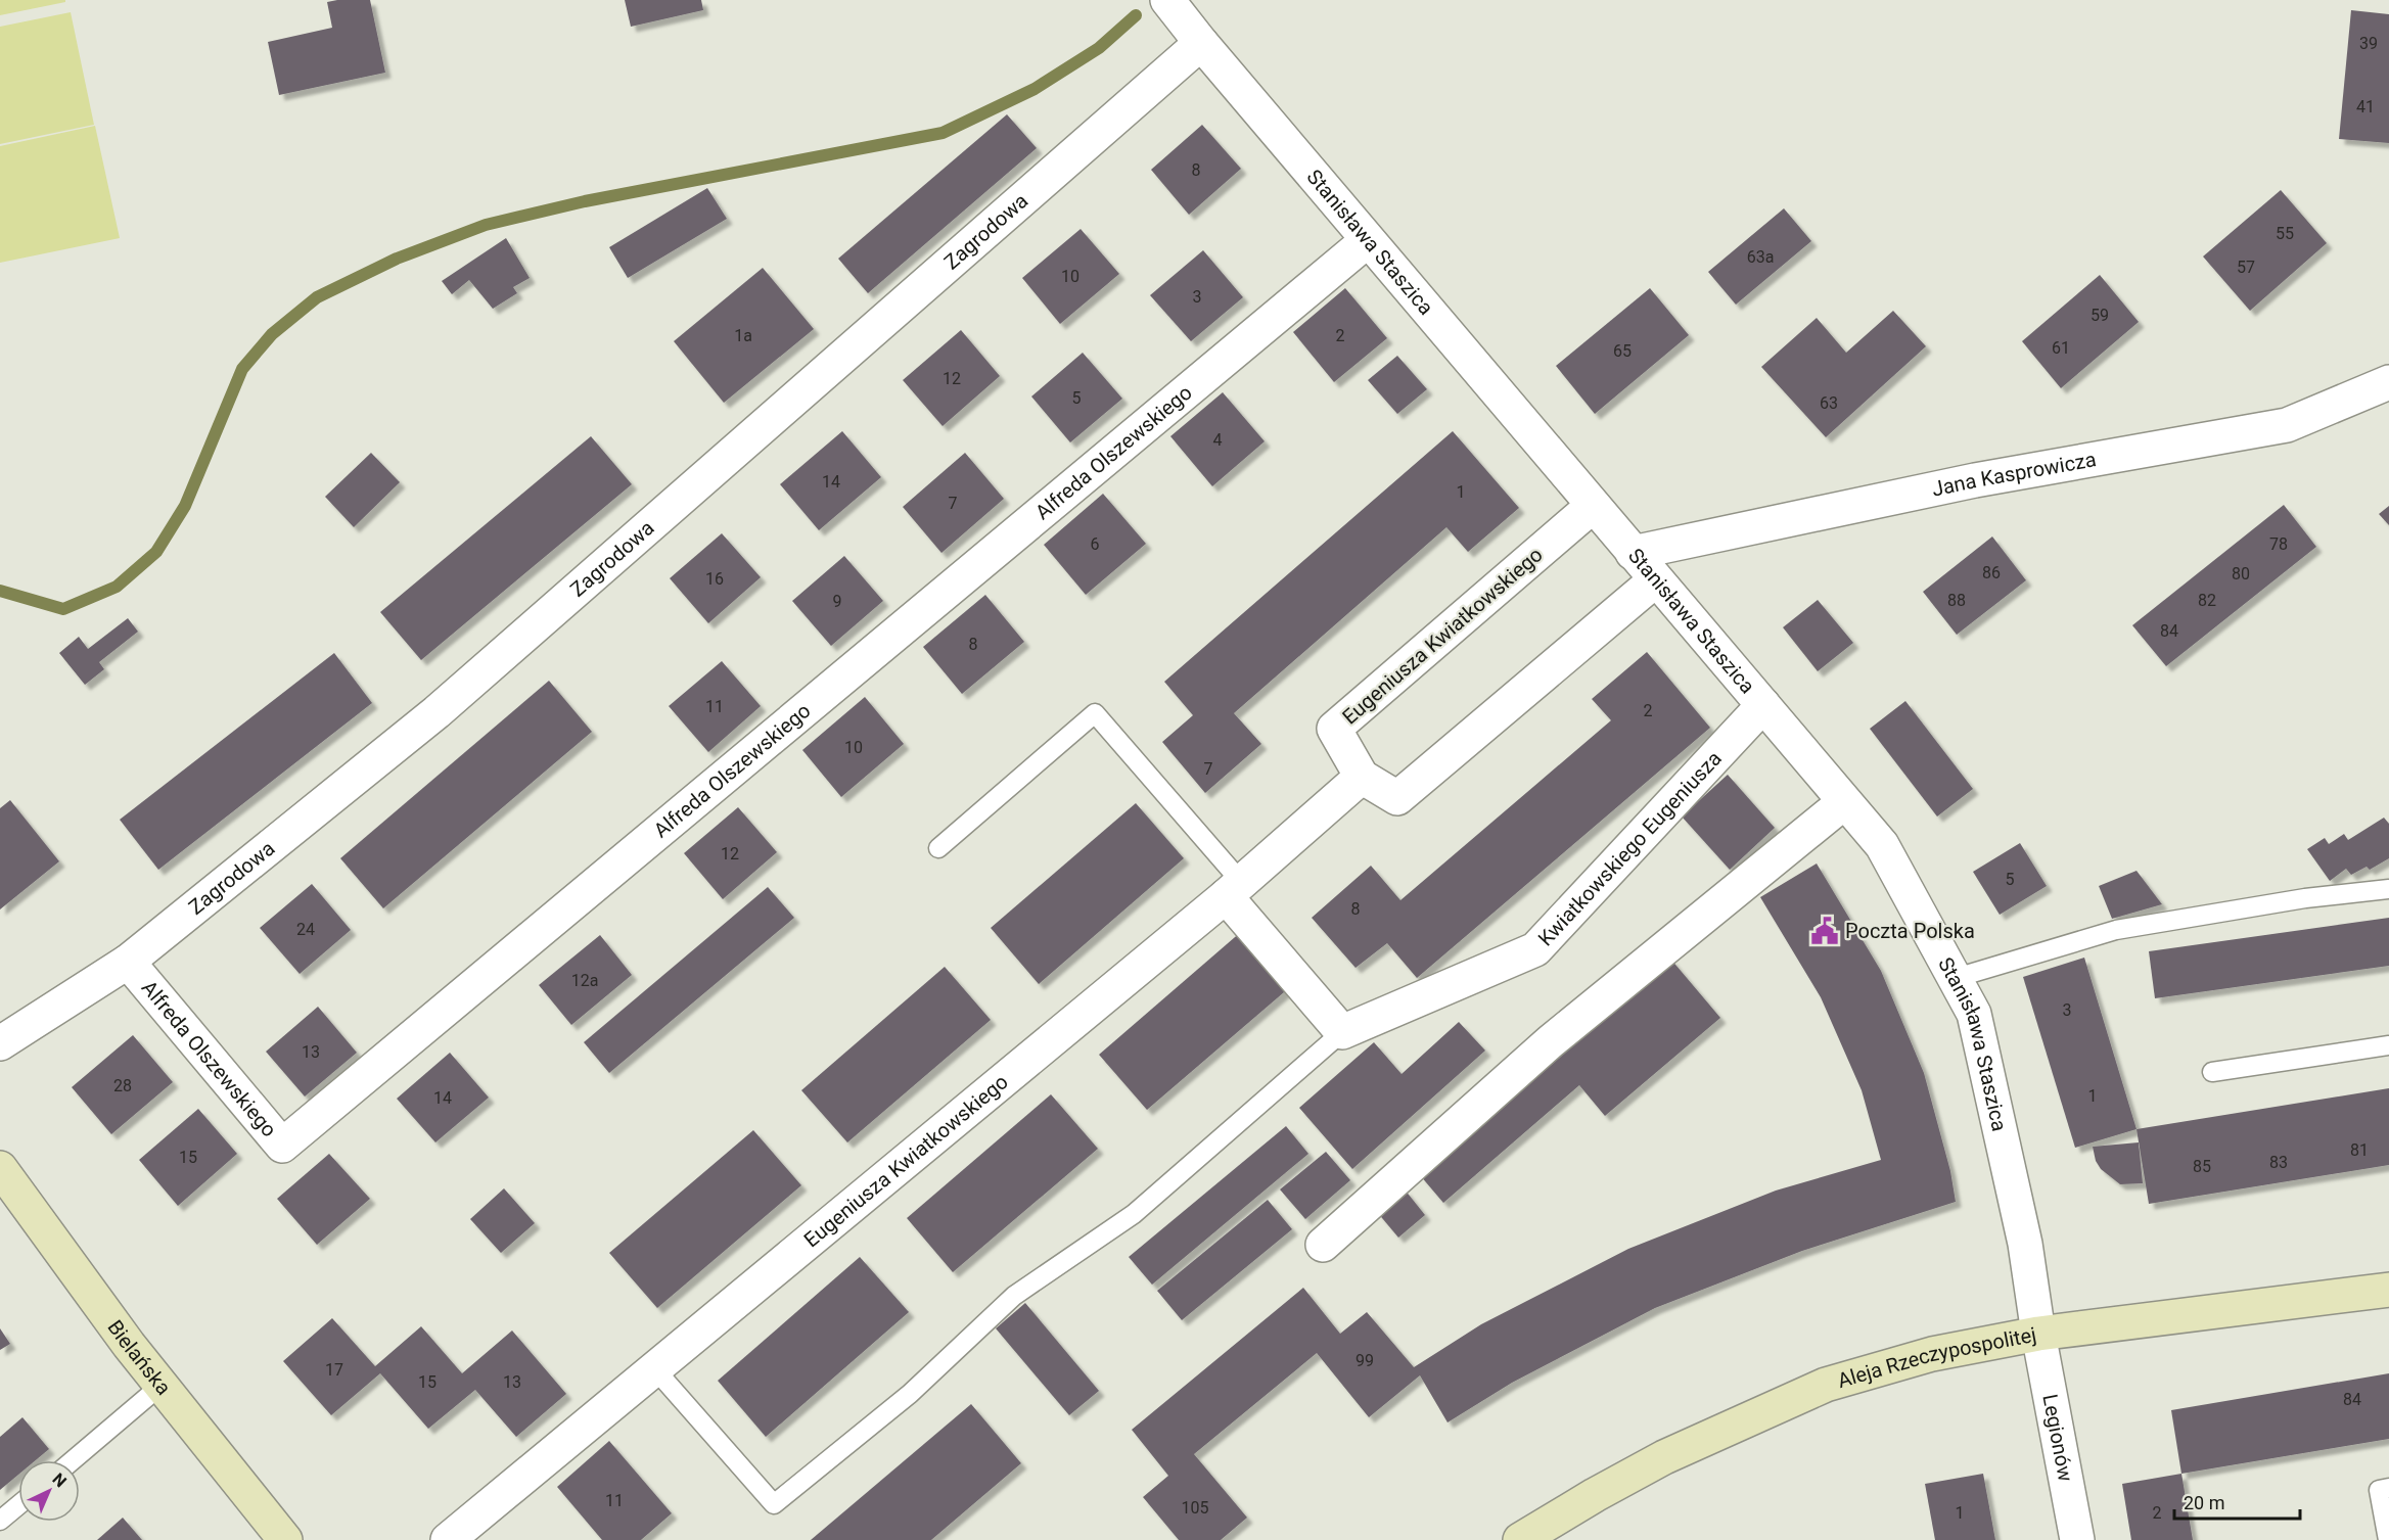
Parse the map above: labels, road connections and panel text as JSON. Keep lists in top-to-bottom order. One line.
{"streets":{"street":["Zagrodowa","Stanisława Staszica","Alfreda Olszewskiego","Jana Kasprowicza","Eugeniusza Kwiatkowskiego","Kwiatkowskiego Eugeniusza","Bielańska","Aleja Rzeczypospolitej","Legionów"]},"crossings":[["Zagrodowa","Stanisława Staszica"],["Zagrodowa","Alfreda Olszewskiego"],["Stanisława Staszica","Alfreda Olszewskiego"],["Stanisława Staszica","Jana Kasprowicza"],["Stanisława Staszica","Eugeniusza Kwiatkowskiego"],["Stanisława Staszica","Kwiatkowskiego Eugeniusza"],["Stanisława Staszica","Aleja Rzeczypospolitej"],["Stanisława Staszica","Legionów"],["Aleja Rzeczypospolitej","Legionów"]],"places":{"public building":["Poczta Polska"]},"house_numbers":["39","41","8","55","63a","57","10","3","59","1a","2","61","65","12","5","63","4","14","1","7","6","78","86","80","16","88","82","9","84","8","11","2","10","7","12","5","8","24","12a","3","13","28","1","14","81","15","83","85","99","17","15","13","84","11","105","1","2"],"scale_bar":"20 m","north":"top right"}
